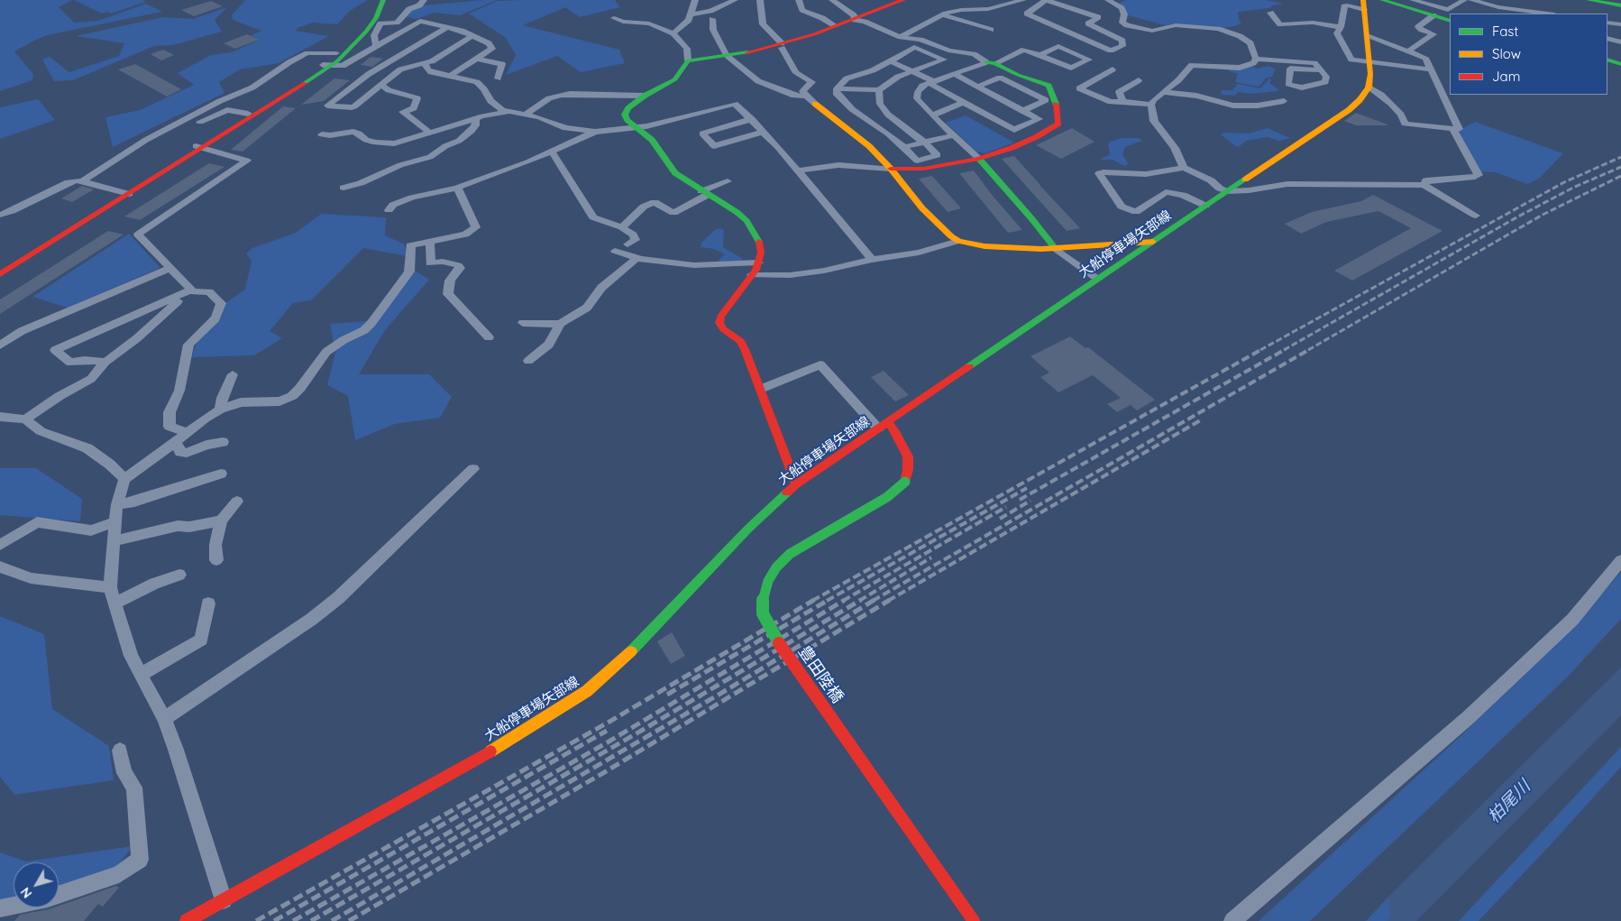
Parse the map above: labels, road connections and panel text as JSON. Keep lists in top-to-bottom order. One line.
{"streets":{"street":["大船停車場矢部線","豊田陸橋"]},"crossings":[["大船停車場矢部線","豊田陸橋"]],"water":["柏尾川"],"legend":["Fast","Slow","Jam"],"north":"bottom left"}
